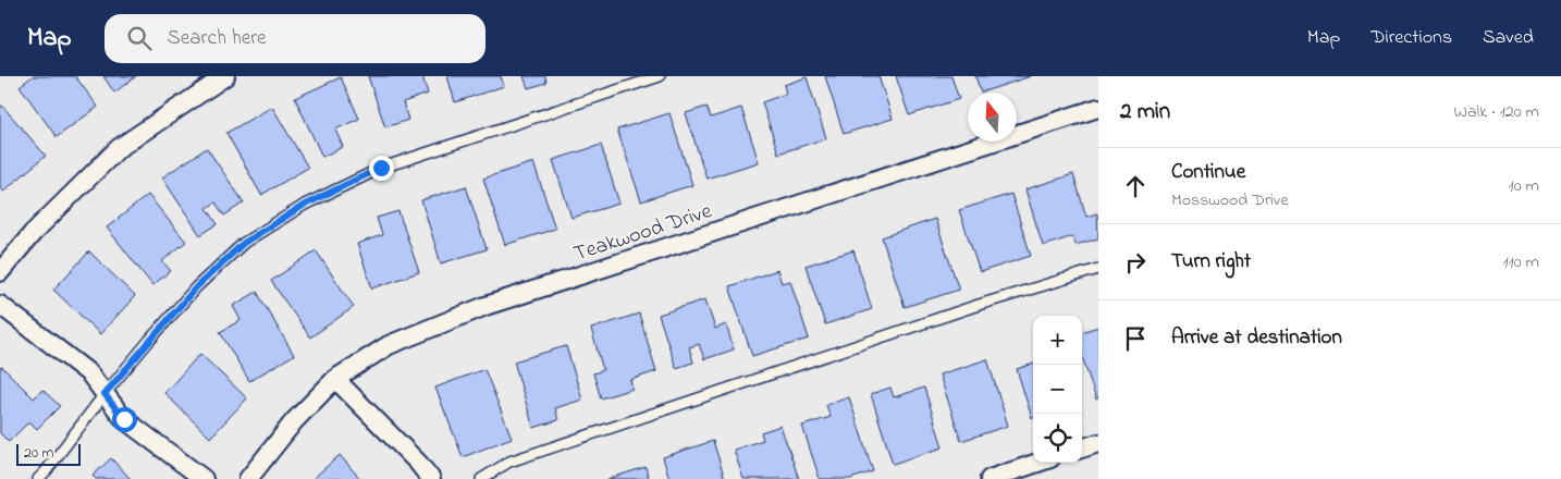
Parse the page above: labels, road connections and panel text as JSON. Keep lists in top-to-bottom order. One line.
{"streets":{"street":["Teakwood Drive"]},"scale_bar":"20 m","north":"top","page":{"header":"Map","search":"Search here","nav":["Map","Directions","Saved"],"heading":["2 min","Walk · 120 m"],"list":[["Continue","Mosswood Drive","10 m"],["Turn right","110 m"],"Arrive at destination"],"map_buttons":["+","−"],"scale":"20 m"}}
